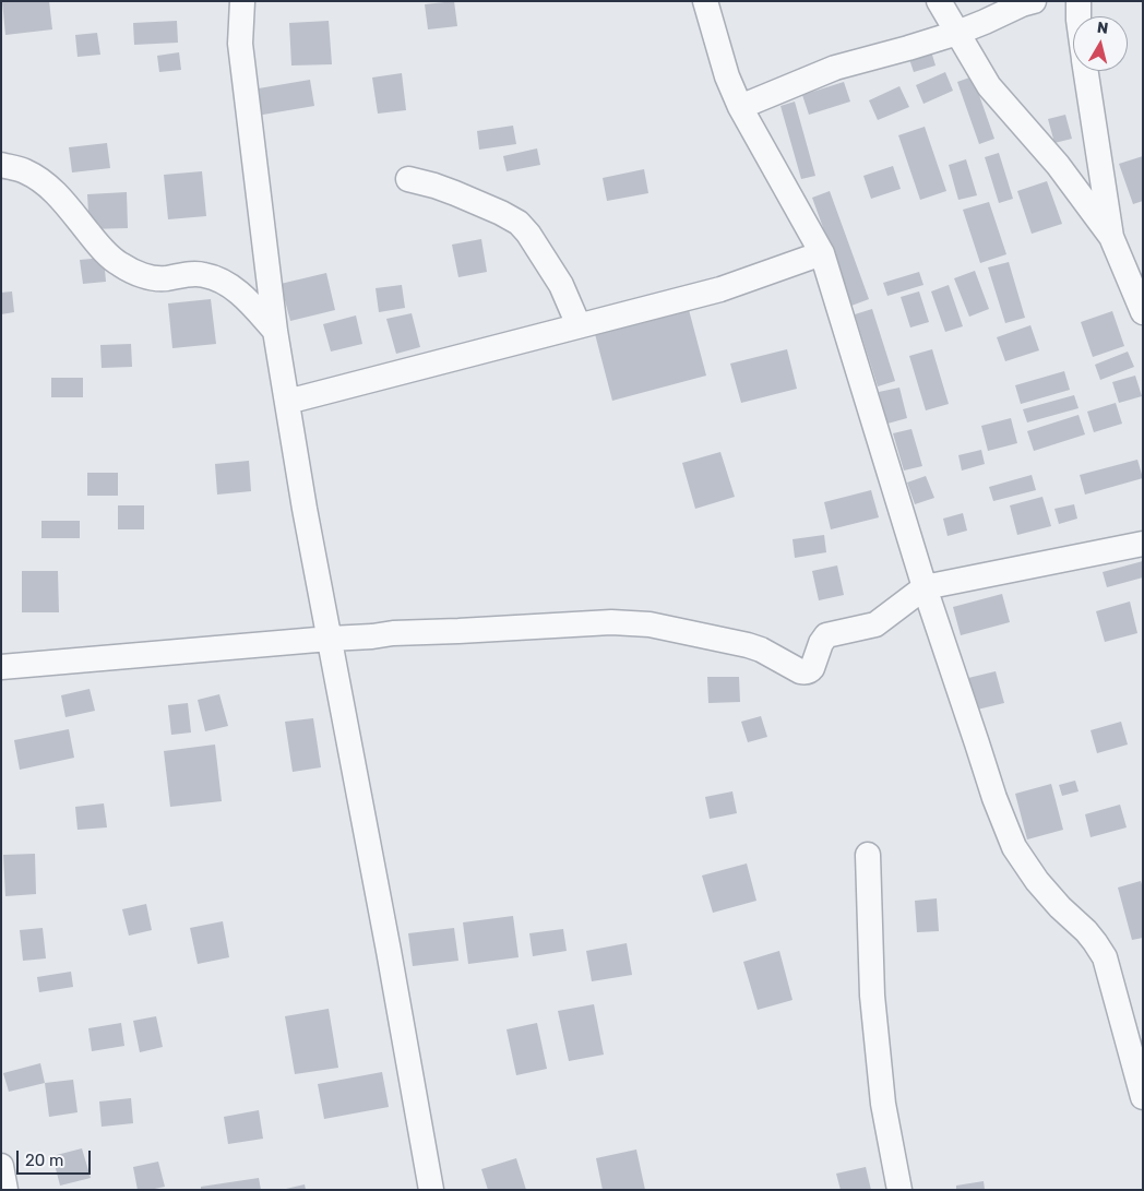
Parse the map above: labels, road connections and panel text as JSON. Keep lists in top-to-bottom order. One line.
{"scale_bar":"20 m","north":"top"}
